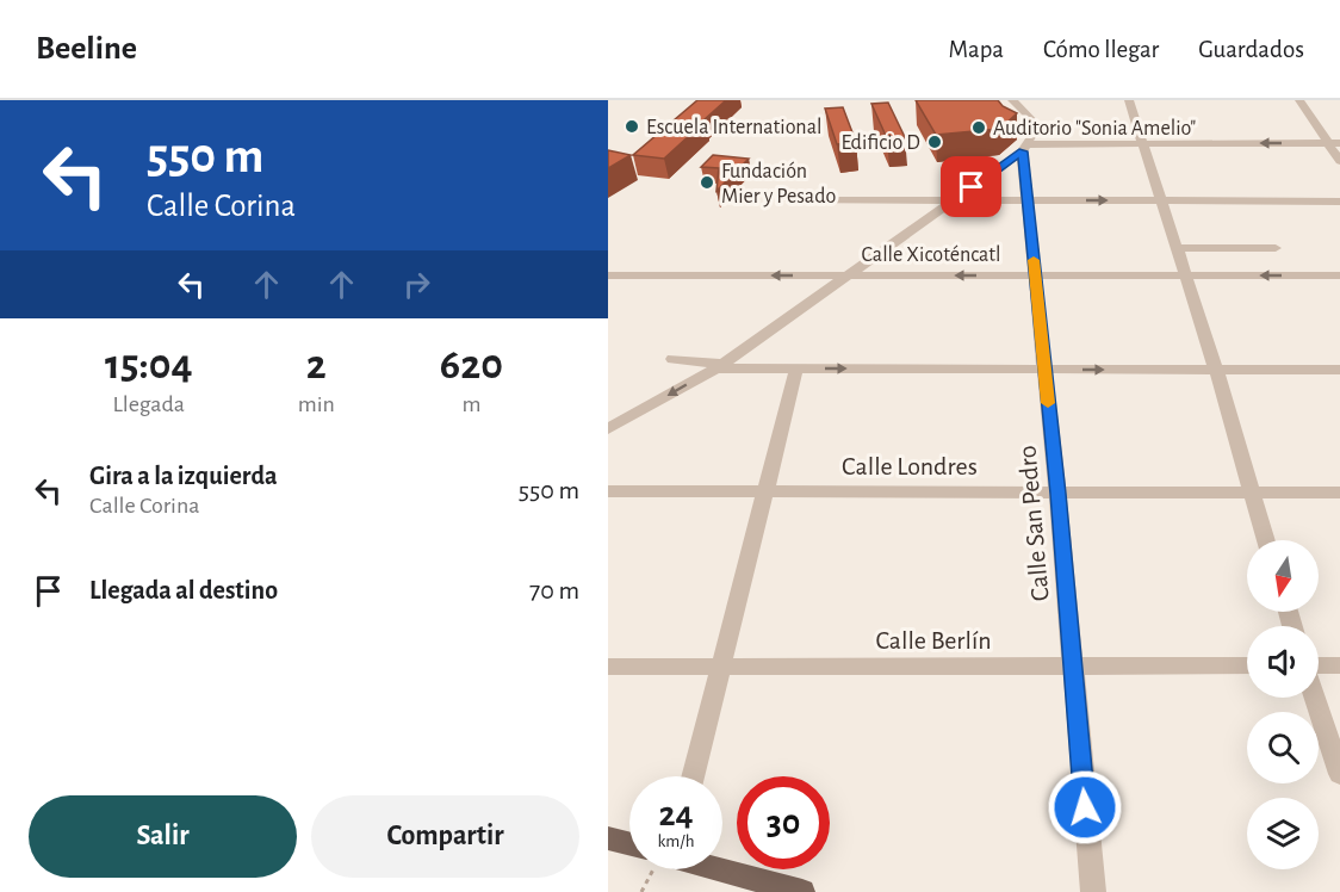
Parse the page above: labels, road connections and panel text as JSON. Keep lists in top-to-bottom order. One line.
{"streets":{"street":["Calle Xicoténcatl","Calle Londres","Calle San Pedro","Calle Berlín"]},"crossings":[["Calle Xicoténcatl","Calle San Pedro"],["Calle Londres","Calle San Pedro"],["Calle San Pedro","Calle Berlín"]],"places":["Escuela International","Auditorio \"Sonia Amelio\"","Edificio D","Fundación Mier y Pesado"],"north":"bottom","page":{"header":"Beeline","nav":["Mapa","Cómo llegar","Guardados"],"turn":["550 m","Calle Corina"],"eta":["15:04","Llegada","2","min","620","m"],"list":[{"name":"Gira a la izquierda","note":"Calle Corina","value":"550 m"},{"name":"Llegada al destino","value":"70 m"}],"speed":"24 km/h","limit":"30","buttons":["Salir","Compartir"]}}
